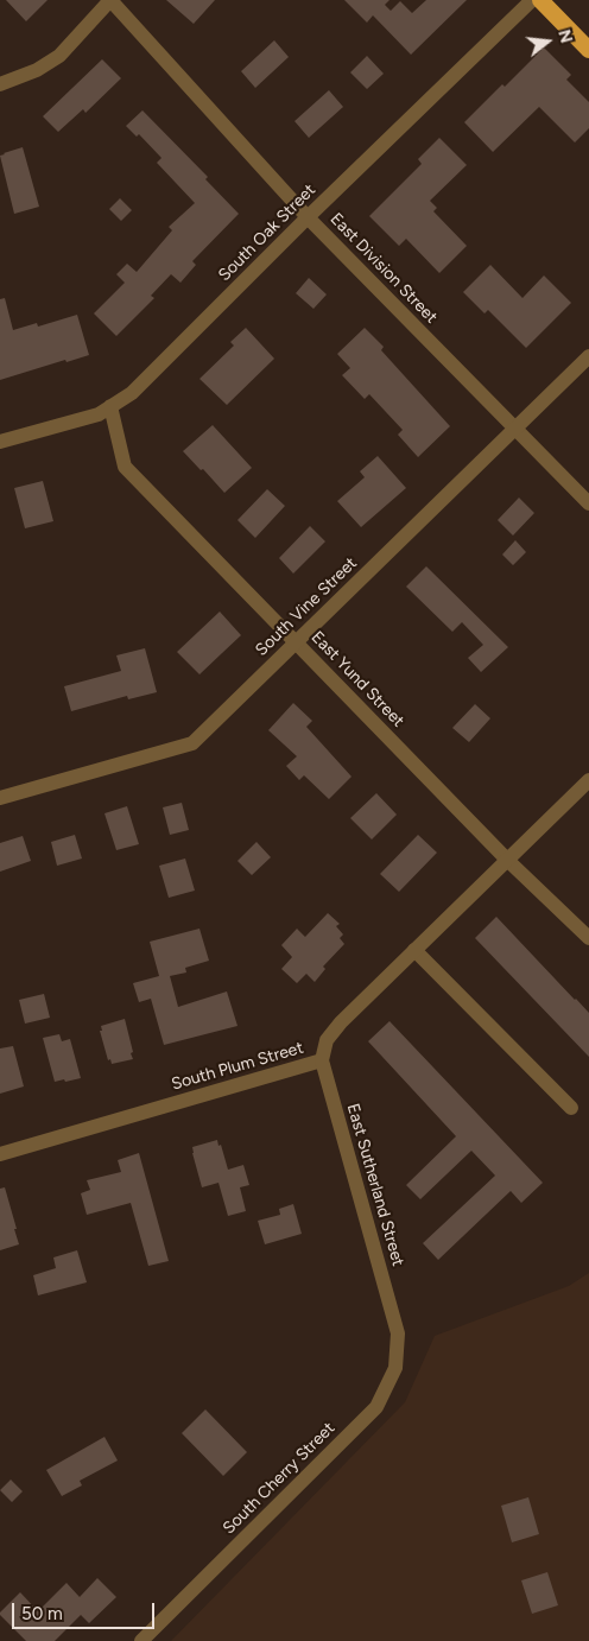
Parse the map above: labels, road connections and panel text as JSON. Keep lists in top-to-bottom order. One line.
{"streets":{"street":["South Oak Street","East Division Street","South Vine Street","East Yund Street","South Plum Street","East Sutherland Street","South Cherry Street"]},"crossings":[["South Oak Street","East Division Street"],["South Oak Street","East Yund Street"],["East Division Street","South Vine Street"],["South Vine Street","East Yund Street"],["East Yund Street","South Plum Street"],["South Plum Street","East Sutherland Street"],["East Sutherland Street","South Cherry Street"]],"scale_bar":"50 m","north":"right"}
